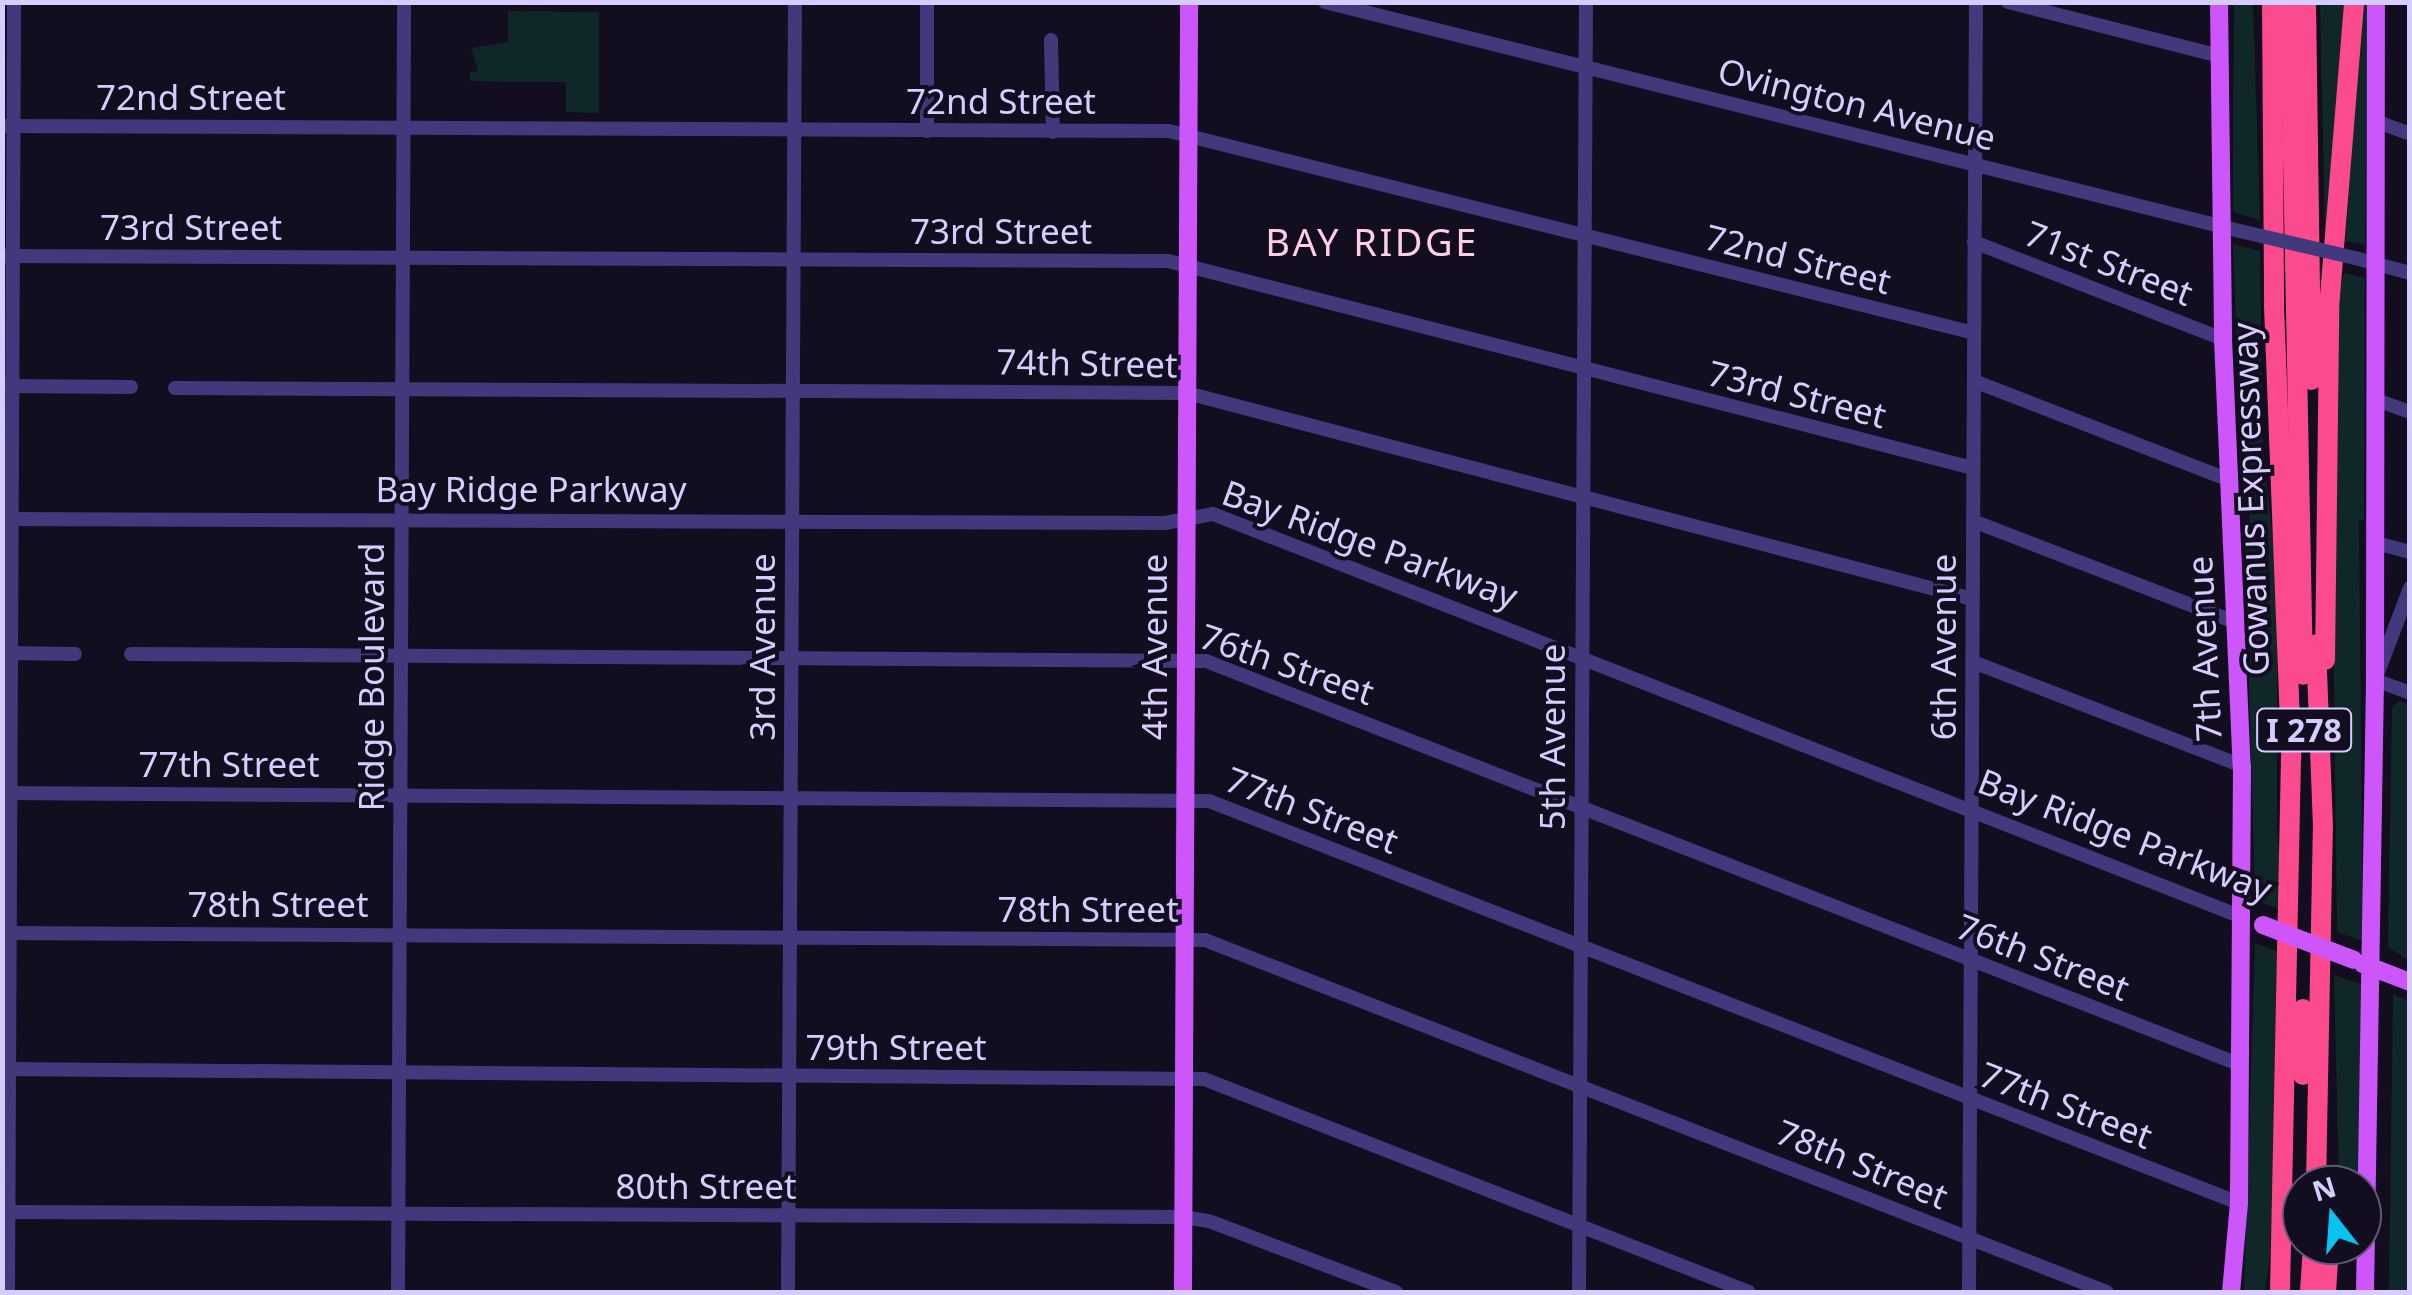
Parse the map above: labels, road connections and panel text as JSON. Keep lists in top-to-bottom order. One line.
{"streets":{"highway":["Gowanus Expressway","I 278"],"main road":["Bay Ridge Parkway","4th Avenue","7th Avenue"],"street":["72nd Street","Ovington Avenue","73rd Street","71st Street","74th Street","3rd Avenue","6th Avenue","76th Street","Ridge Boulevard","5th Avenue","77th Street","78th Street","79th Street","80th Street"]},"crossings":[["72nd Street","3rd Avenue"],["72nd Street","4th Avenue"],["72nd Street","6th Avenue"],["72nd Street","Ridge Boulevard"],["72nd Street","5th Avenue"],["Ovington Avenue","6th Avenue"],["Ovington Avenue","7th Avenue"],["Ovington Avenue","5th Avenue"],["73rd Street","3rd Avenue"],["73rd Street","4th Avenue"],["73rd Street","6th Avenue"],["73rd Street","Ridge Boulevard"],["73rd Street","5th Avenue"],["71st Street","6th Avenue"],["71st Street","7th Avenue"],["74th Street","3rd Avenue"],["74th Street","4th Avenue"],["74th Street","6th Avenue"],["74th Street","Ridge Boulevard"],["74th Street","5th Avenue"],["Bay Ridge Parkway","3rd Avenue"],["Bay Ridge Parkway","4th Avenue"],["Bay Ridge Parkway","6th Avenue"],["Bay Ridge Parkway","7th Avenue"],["Bay Ridge Parkway","Ridge Boulevard"],["Bay Ridge Parkway","5th Avenue"],["3rd Avenue","76th Street"],["3rd Avenue","77th Street"],["3rd Avenue","78th Street"],["3rd Avenue","79th Street"],["3rd Avenue","80th Street"],["4th Avenue","76th Street"],["4th Avenue","77th Street"],["4th Avenue","78th Street"],["4th Avenue","79th Street"],["4th Avenue","80th Street"],["6th Avenue","76th Street"],["6th Avenue","77th Street"],["6th Avenue","78th Street"],["7th Avenue","76th Street"],["7th Avenue","77th Street"],["76th Street","Ridge Boulevard"],["76th Street","5th Avenue"],["Ridge Boulevard","77th Street"],["Ridge Boulevard","78th Street"],["Ridge Boulevard","79th Street"],["Ridge Boulevard","80th Street"],["5th Avenue","77th Street"],["5th Avenue","78th Street"],["5th Avenue","79th Street"]],"districts":["BAY RIDGE"],"north":"top"}
